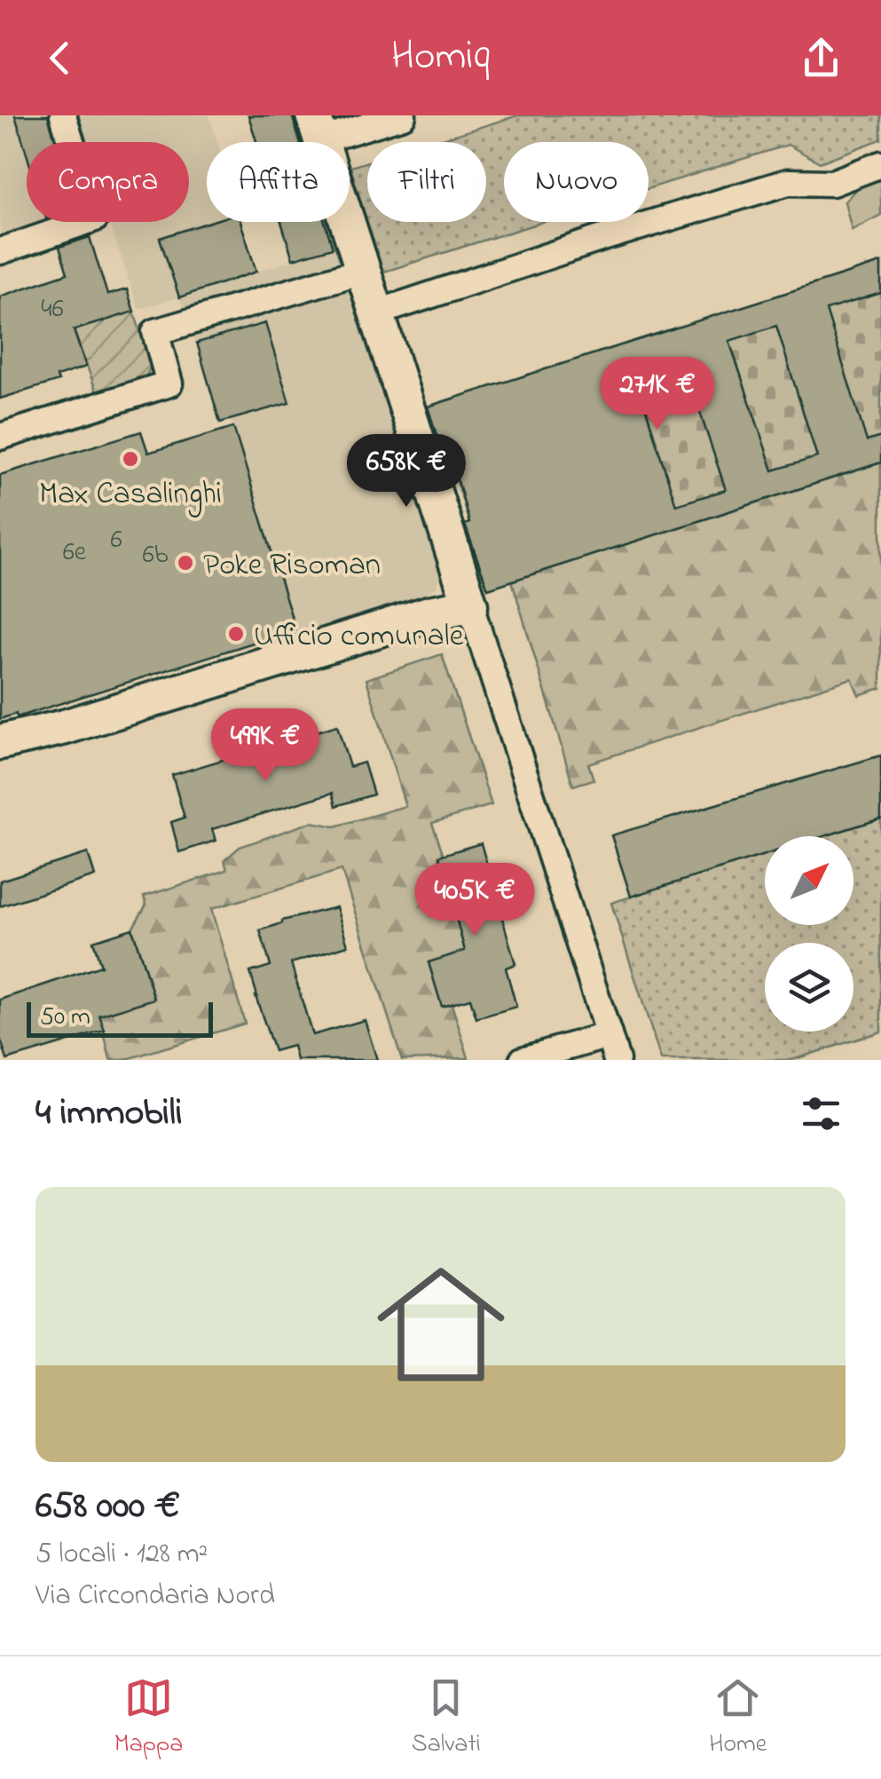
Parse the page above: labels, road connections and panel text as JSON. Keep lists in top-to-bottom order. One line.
{"places":["Max Casalinghi","Poke Risoman","Ufficio comunale"],"house_numbers":["46","6","6e","6b"],"scale_bar":"50 m","north":"top right","page":{"header":"Homiq","chip":["Compra","Affitta","Filtri","Nuovo"],"price":["271K €","658K €","499K €","405K €"],"scale":"50 m","heading":"4 immobili","list":[{"name":"658 000 €","note":"5 locali · 128 m² · Via Circondaria Nord"}],"tabs":["Mappa","Salvati","Home"]}}
